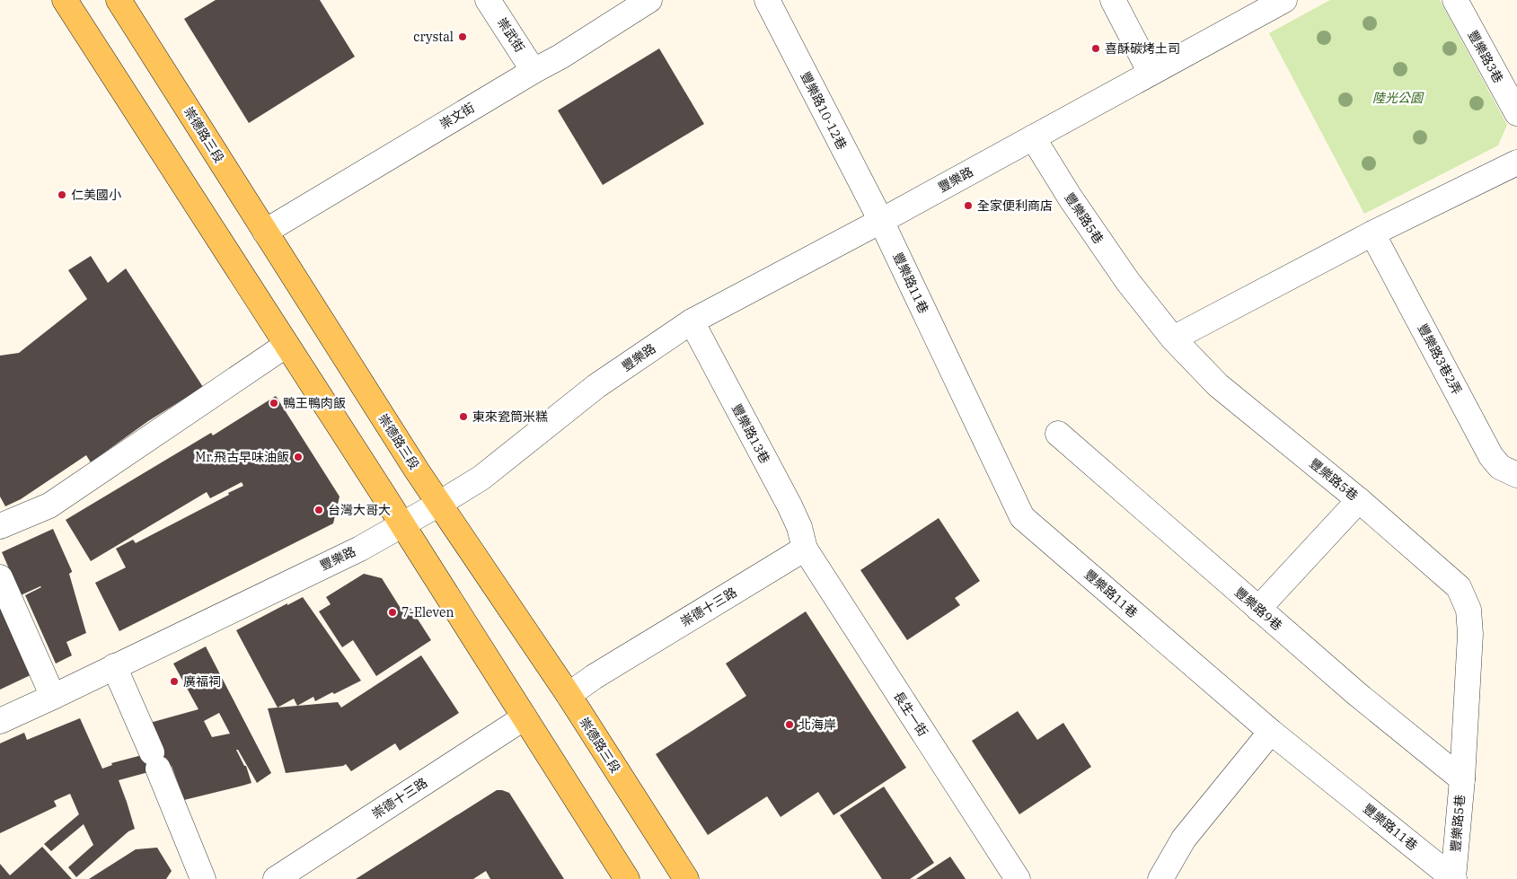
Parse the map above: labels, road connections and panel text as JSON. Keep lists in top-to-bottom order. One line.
{"streets":{"main road":["崇德路三段"],"street":["崇武街","豐樂路3巷","豐樂路10-12巷","崇文街","豐樂路","豐樂路5巷","豐樂路11巷","豐樂路3巷2弄","豐樂路13巷","崇德十三路","豐樂路9巷","長生一街"]},"crossings":[["崇武街","崇文街"],["豐樂路10-12巷","豐樂路"],["豐樂路10-12巷","豐樂路11巷"],["崇文街","崇德路三段"],["崇德路三段","豐樂路"],["崇德路三段","崇德十三路"],["豐樂路","豐樂路5巷"],["豐樂路","豐樂路11巷"],["豐樂路","豐樂路13巷"],["豐樂路5巷","豐樂路11巷"],["豐樂路5巷","豐樂路9巷"],["豐樂路13巷","崇德十三路"],["豐樂路13巷","長生一街"],["崇德十三路","長生一街"]],"parks":["陸光公園"],"places":["crystal","喜酥碳烤土司","仁美國小","全家便利商店","鴨王鴨肉飯","東來瓷筒米糕","Mr.飛古早味油飯","台灣大哥大","7-Eleven","廣福祠","北海岸"]}
